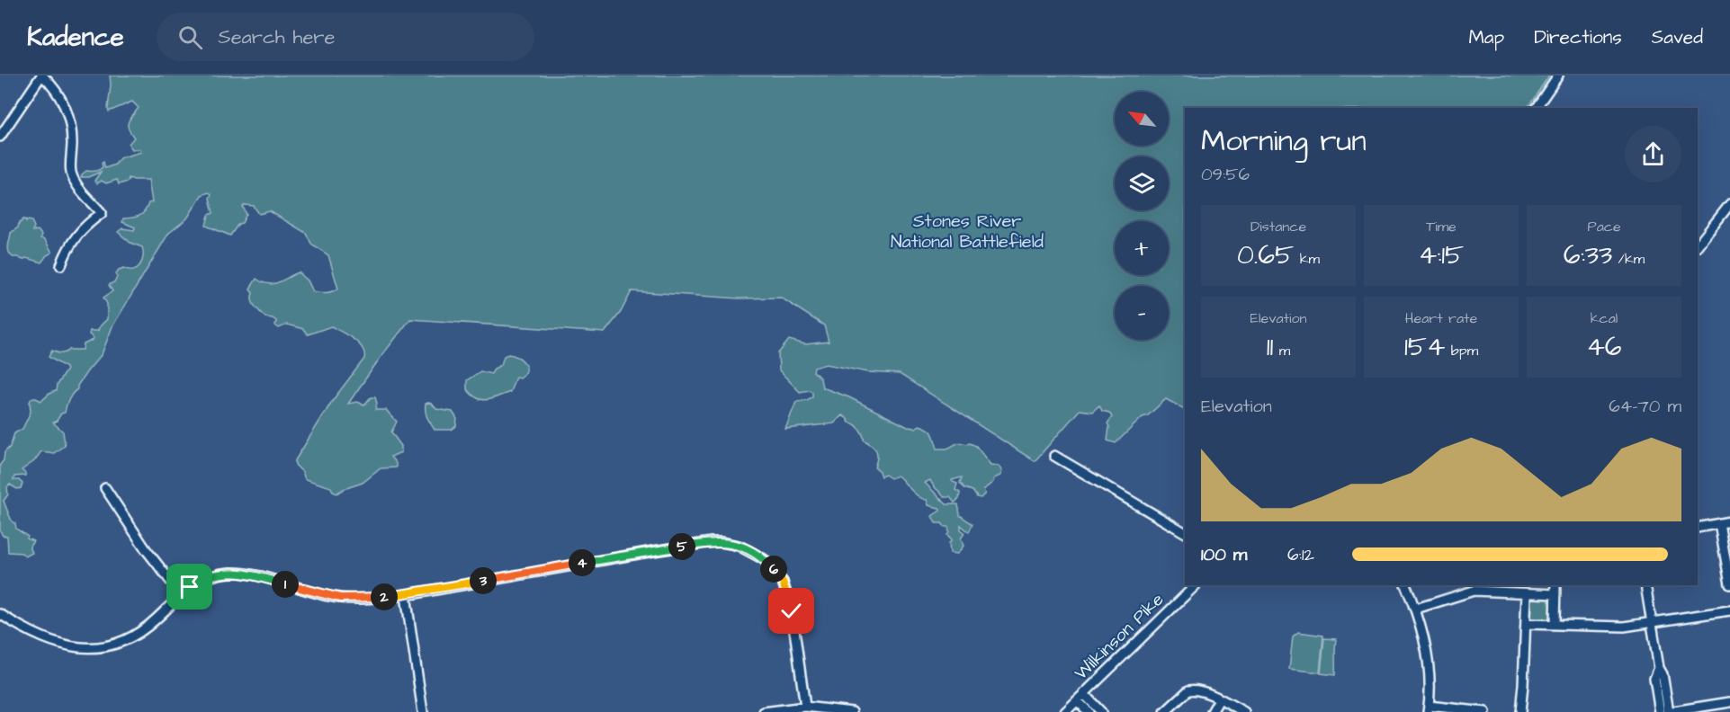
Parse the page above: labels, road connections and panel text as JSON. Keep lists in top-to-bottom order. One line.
{"streets":{"street":["Wilkinson Pike"]},"parks":["Stones River National Battlefield"],"north":"top left","page":{"header":"Kadence","search":"Search here","nav":["Map","Directions","Saved"],"map_buttons":["+","−"],"heading":["Morning run","09:56"],"stats":[["Distance","0.65 km"],["Time","4:15"],["Pace","6:33 /km"],["Elevation","11 m"],["Heart rate","154 bpm"],["kcal","46"]],"chart":["Elevation","64–70 m"],"pins":["5","4","6","3","1","2"],"list":[{"name":"100 m","note":"6:12"}]}}
